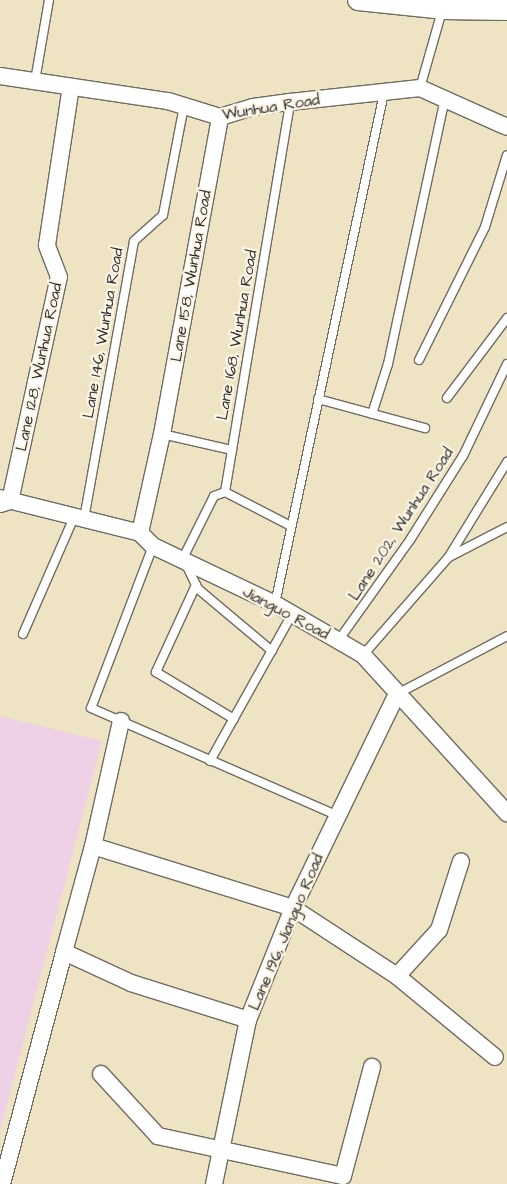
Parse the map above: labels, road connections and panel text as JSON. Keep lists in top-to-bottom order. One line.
{"streets":{"street":["Wunhua Road","Lane 158, Wunhua Road","Lane 128, Wunhua Road","Jianguo Road","Lane 196, Jianguo Road"],"lane":["Lane 146, Wunhua Road","Lane 168, Wunhua Road","Lane 202, Wunhua Road"]},"crossings":[["Wunhua Road","Lane 158, Wunhua Road"],["Wunhua Road","Lane 146, Wunhua Road"],["Wunhua Road","Lane 168, Wunhua Road"],["Wunhua Road","Lane 128, Wunhua Road"],["Lane 158, Wunhua Road","Jianguo Road"],["Lane 146, Wunhua Road","Jianguo Road"],["Lane 128, Wunhua Road","Jianguo Road"],["Lane 202, Wunhua Road","Jianguo Road"],["Jianguo Road","Lane 196, Jianguo Road"]]}
